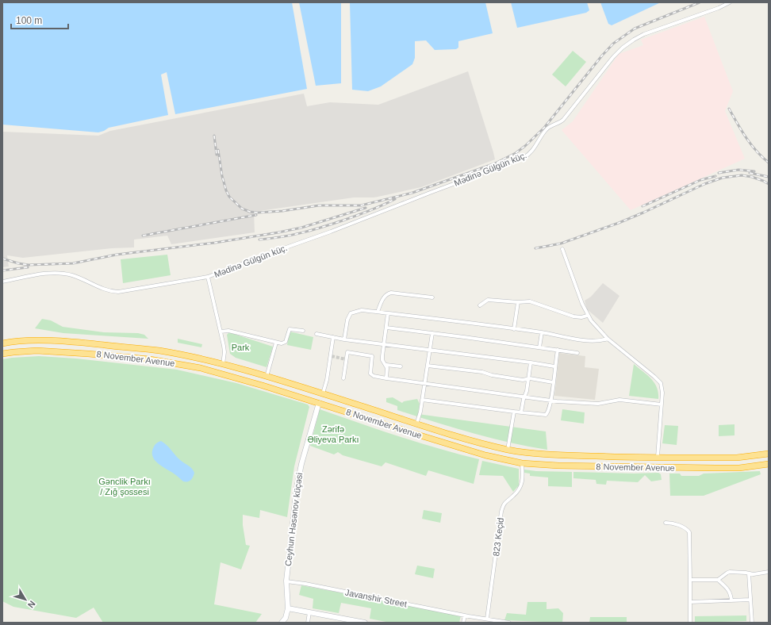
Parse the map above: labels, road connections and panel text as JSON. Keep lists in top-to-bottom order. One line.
{"streets":{"highway":["8 November Avenue"],"main road":["Ceyhun Həsənov küçəsi"],"street":["Mədinə Gülgün küç.","823 Keçid","Javanshir Street"]},"crossings":[["8 November Avenue","Ceyhun Həsənov küçəsi"],["8 November Avenue","823 Keçid"],["Ceyhun Həsənov küçəsi","Javanshir Street"],["823 Keçid","Javanshir Street"]],"parks":["Park","Zərifə Əliyeva Parkı","Gənclik Parkı / Zığ şossesi"],"scale_bar":"100 m","north":"bottom right"}
